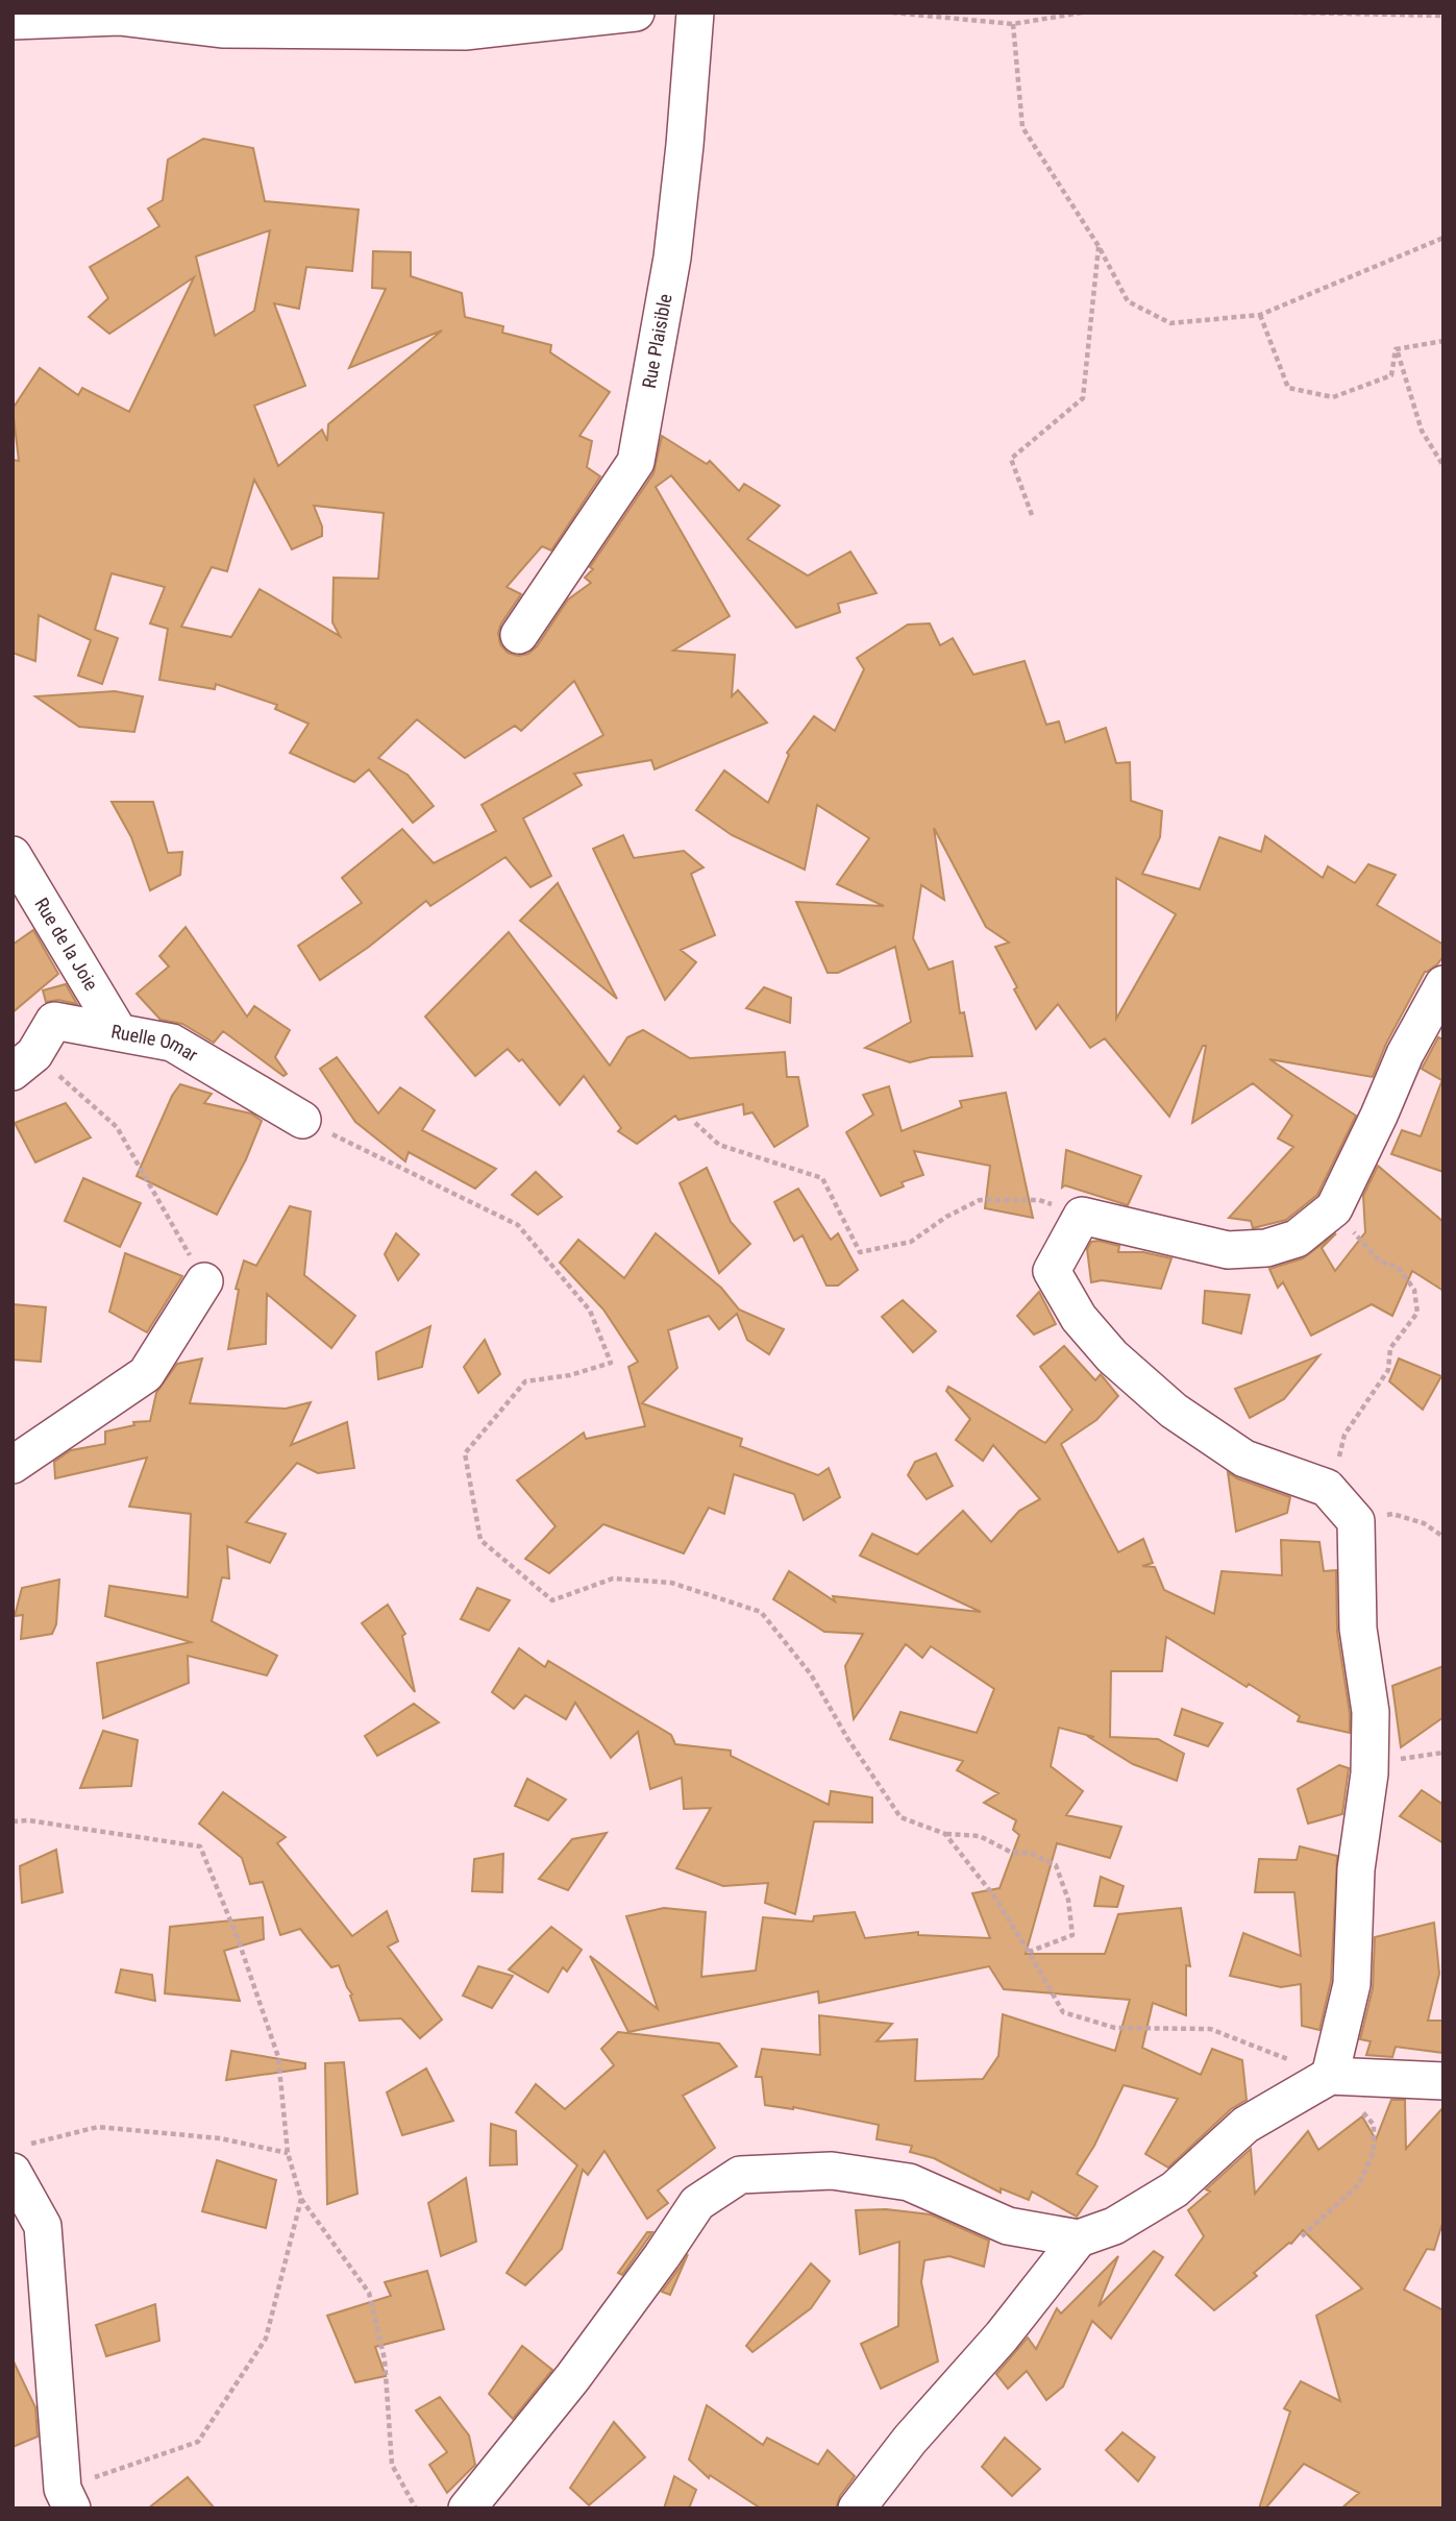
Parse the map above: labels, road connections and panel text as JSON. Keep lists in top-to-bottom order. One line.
{"streets":{"street":["Rue Plaisible","Rue de la Joie","Ruelle Omar"]},"crossings":[["Rue de la Joie","Ruelle Omar"]]}
